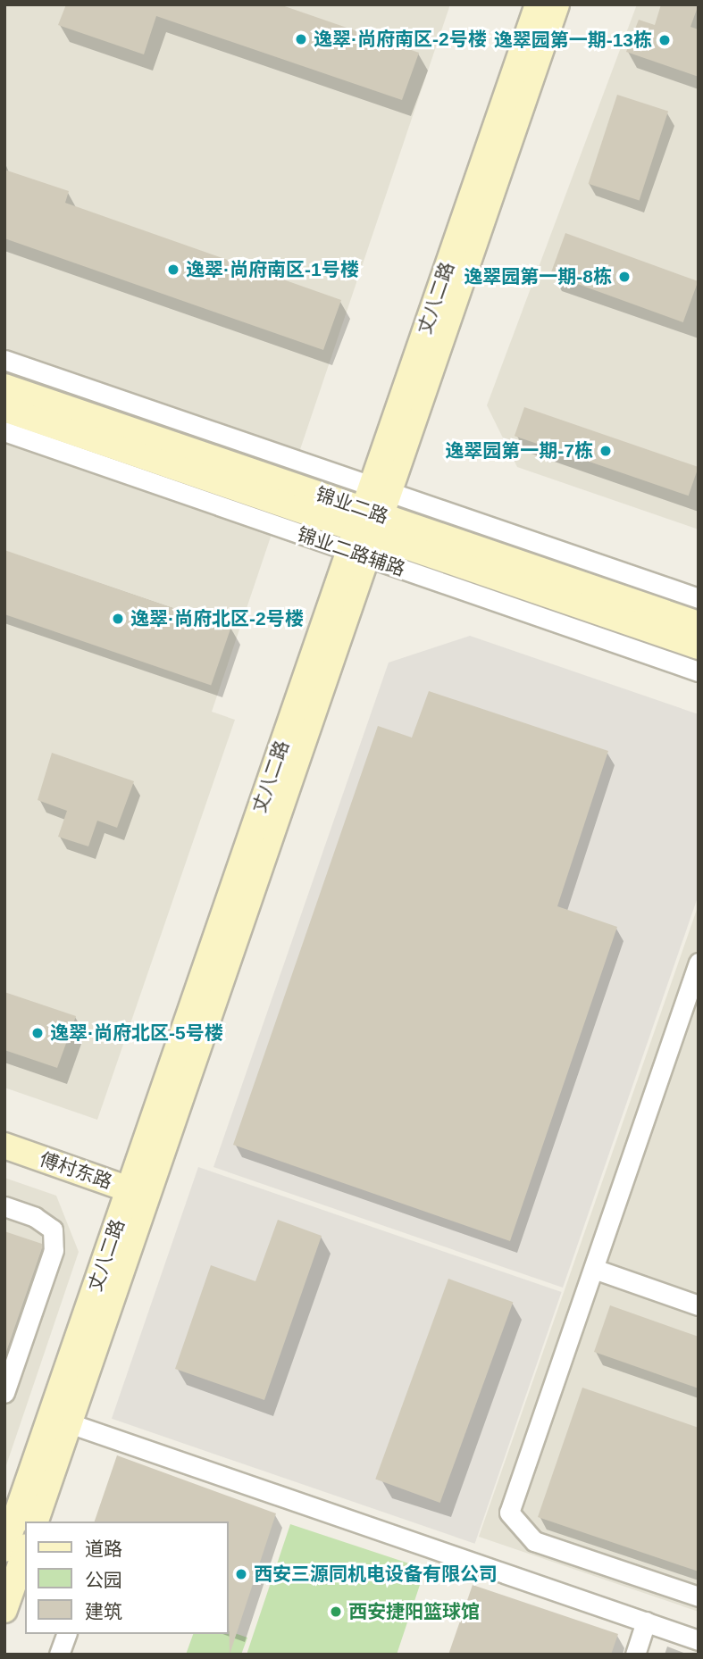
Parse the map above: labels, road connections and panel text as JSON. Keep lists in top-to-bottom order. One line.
{"streets":{"street":["丈八二路","锦业二路","锦业二路辅路","傅村东路"]},"crossings":[["丈八二路","锦业二路"],["丈八二路","锦业二路辅路"],["丈八二路","傅村东路"],["锦业二路","锦业二路辅路"]],"places":["逸翠·尚府南区-2号楼","逸翠园第一期-13栋","逸翠·尚府南区-1号楼","逸翠园第一期-8栋","逸翠园第一期-7栋","逸翠·尚府北区-2号楼","逸翠·尚府北区-5号楼","西安三源同机电设备有限公司","西安捷阳篮球馆"],"legend":["道路","公园","建筑"]}
